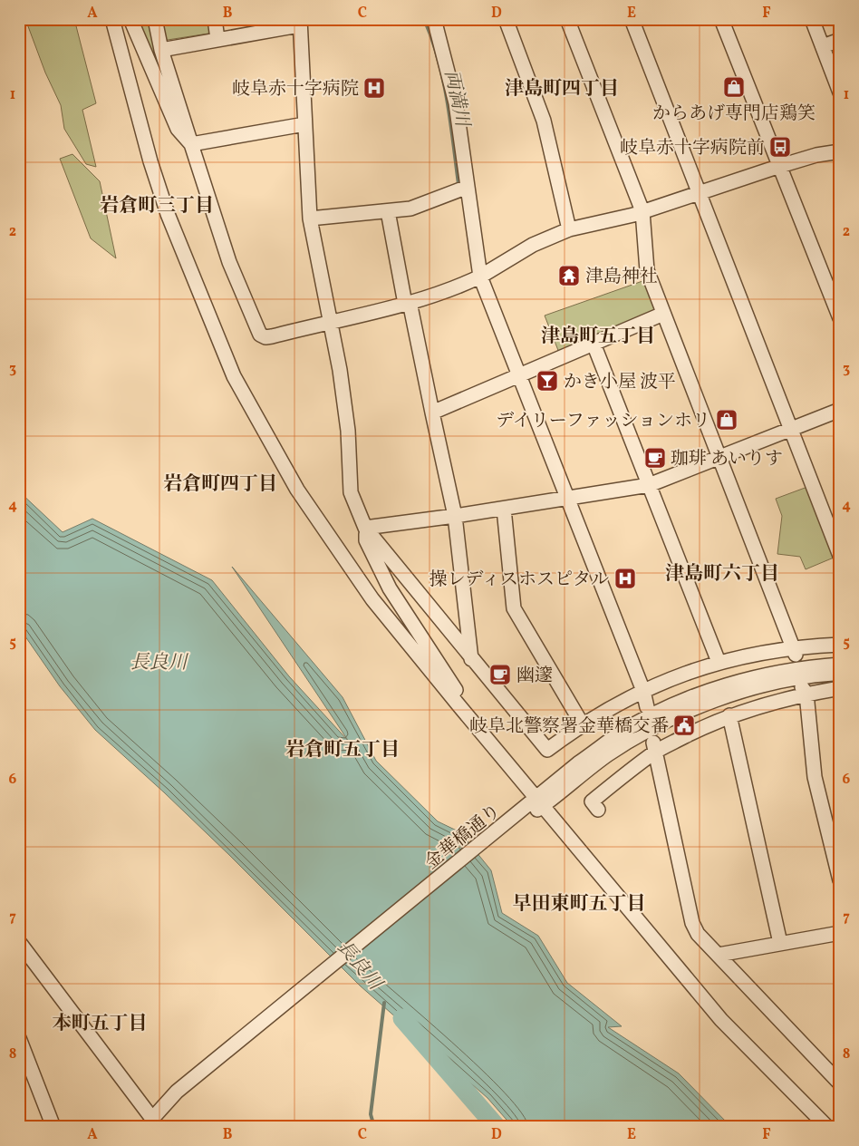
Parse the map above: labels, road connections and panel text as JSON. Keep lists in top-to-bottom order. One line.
{"streets":{"street":["金華橋通り"]},"districts":["津島町四丁目","岩倉町三丁目","津島町五丁目","岩倉町四丁目","津島町六丁目","岩倉町五丁目","早田東町五丁目","本町五丁目"],"water":["両満川","長良川"],"places":{"shop":["からあげ専門店鶏笑","デイリーファッションホリ"],"hospital":["岐阜赤十字病院","操レディスホスピタル"],"bus stop":["岐阜赤十字病院前"],"temple":["津島神社"],"bar":["かき小屋 波平"],"cafe":["珈琲 あいりす","幽邃"],"public building":["岐阜北警察署金華橋交番"]},"grid":{"columns":["A","B","C","D","E","F"],"rows":["1","2","3","4","5","6","7","8"]}}
